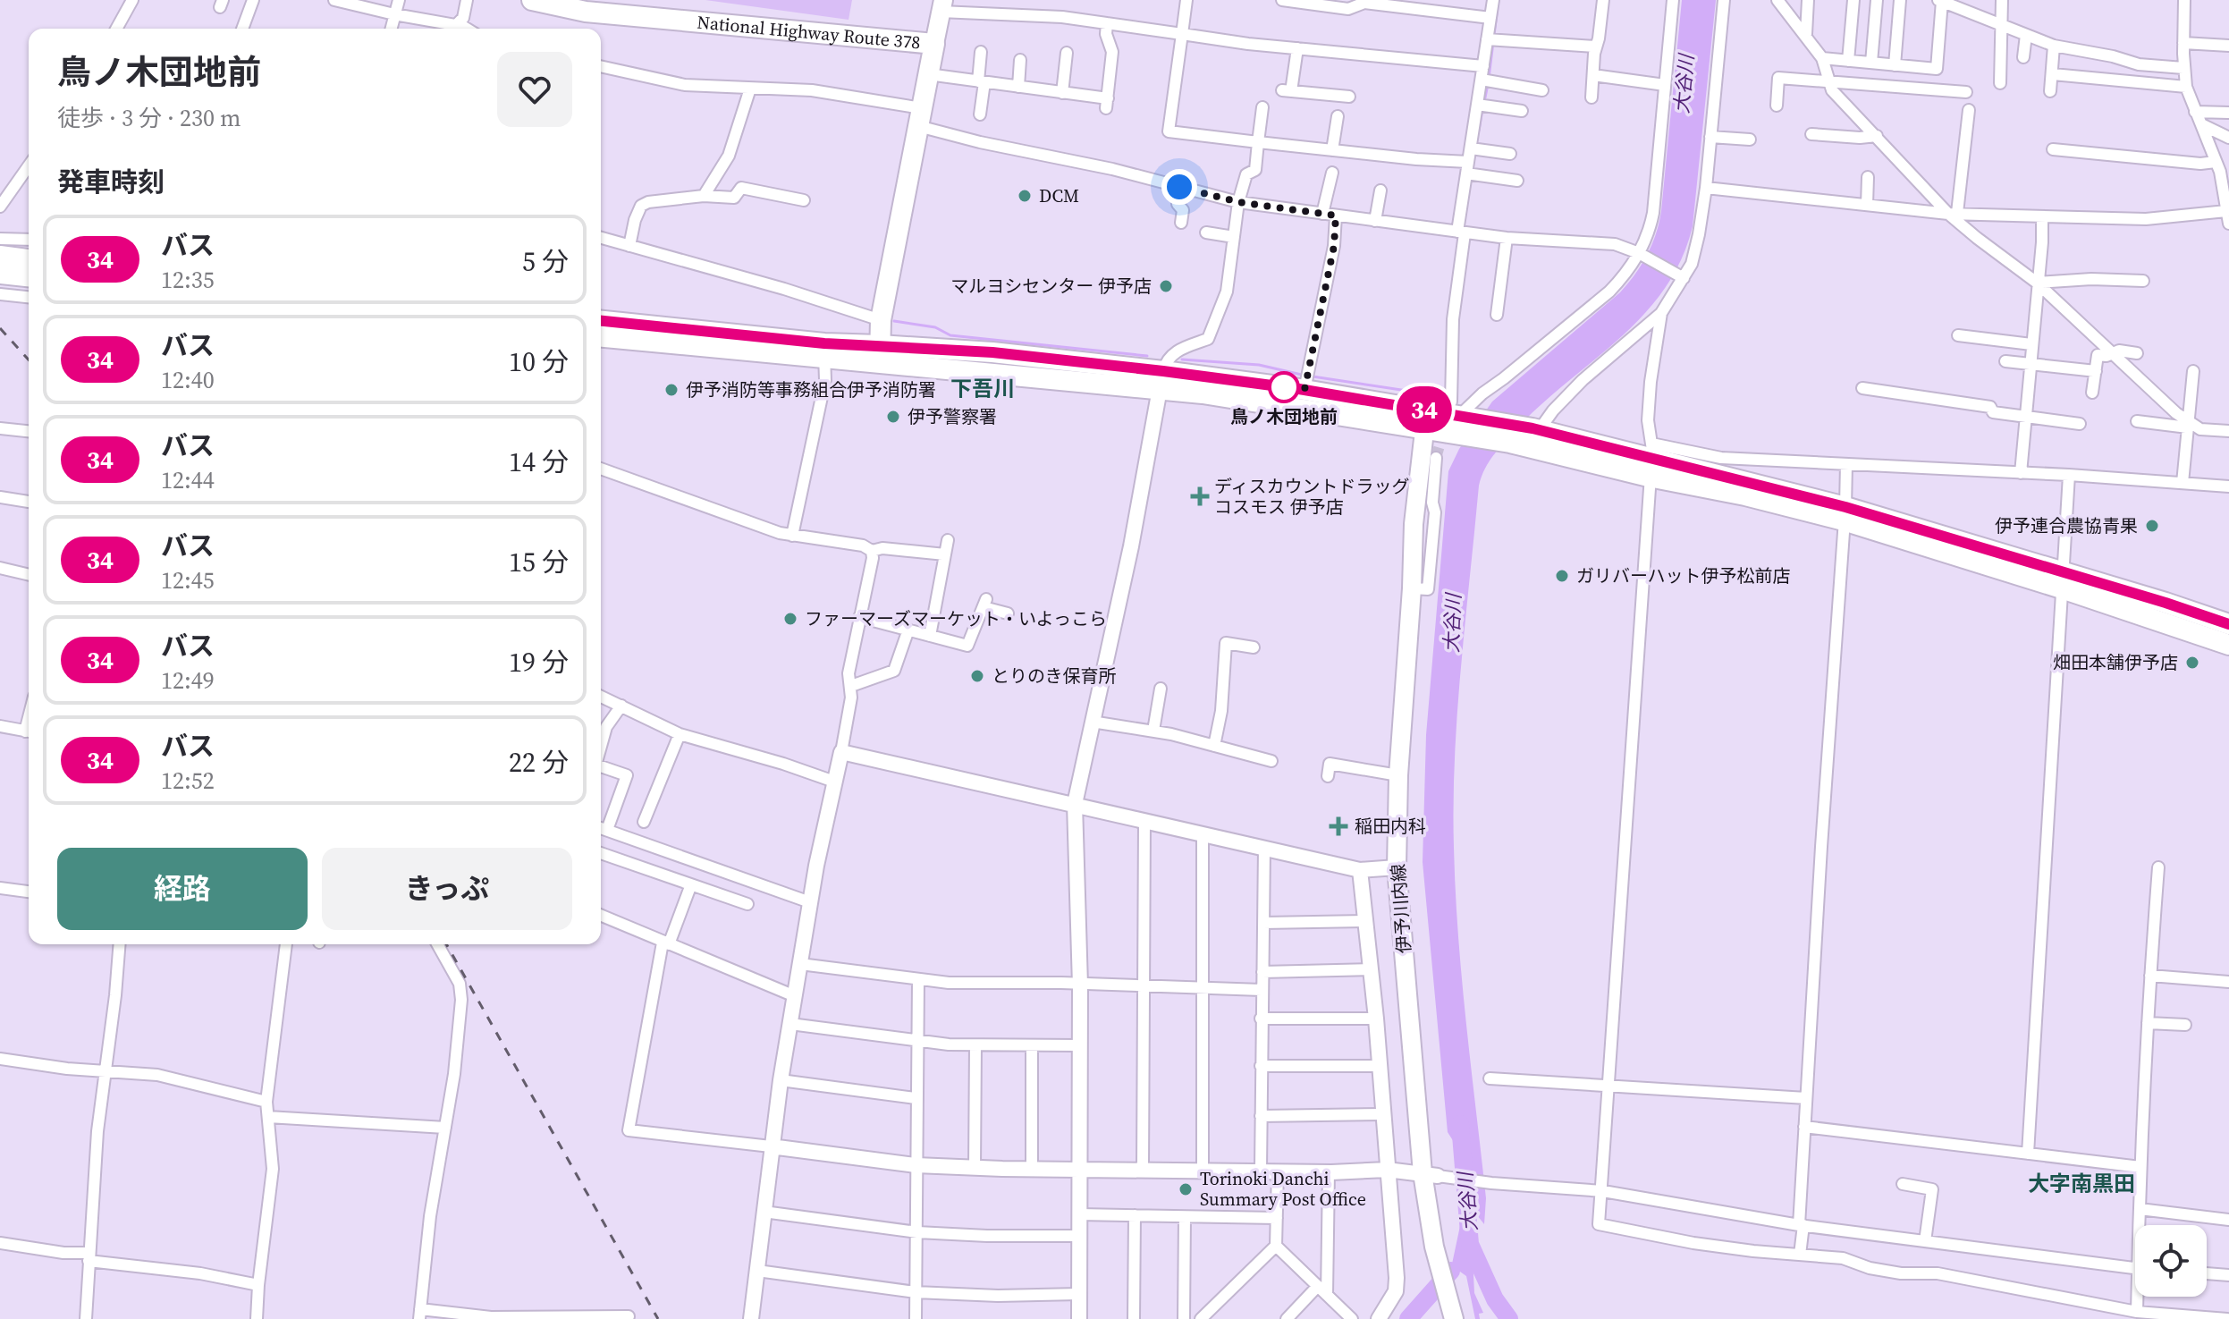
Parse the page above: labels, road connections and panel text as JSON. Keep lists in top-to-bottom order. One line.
{"streets":{"highway":["National Highway Route 378"],"main road":["伊予川内線"]},"districts":["下吾川","大字南黒田"],"water":["大谷川"],"places":{"other":["DCM","マルヨシセンター 伊予店","鳥ノ木団地前","伊予消防等事務組合伊予消防署","伊予警察署","伊予連合農協青果","ガリバーハット伊予松前店","ファーマーズマーケット・いよっこら","畑田本舗伊予店","とりのき保育所","Torinoki Danchi Summary Post Office"],"health":["ディスカウントドラッグ コスモス 伊予店","稲田内科"]},"lines":["bus line 34"],"page":{"on_map":"34","heading":[["鳥ノ木団地前","徒歩 · 3 分 · 230 m"],"発車時刻"],"list":[{"mark":"34","name":"バス","note":"12:35","value":"5 分"},{"mark":"34","name":"バス","note":"12:40","value":"10 分"},{"mark":"34","name":"バス","note":"12:44","value":"14 分"},{"mark":"34","name":"バス","note":"12:45","value":"15 分"},{"mark":"34","name":"バス","note":"12:49","value":"19 分"},{"mark":"34","name":"バス","note":"12:52","value":"22 分"}],"buttons":["経路","きっぷ"]}}
